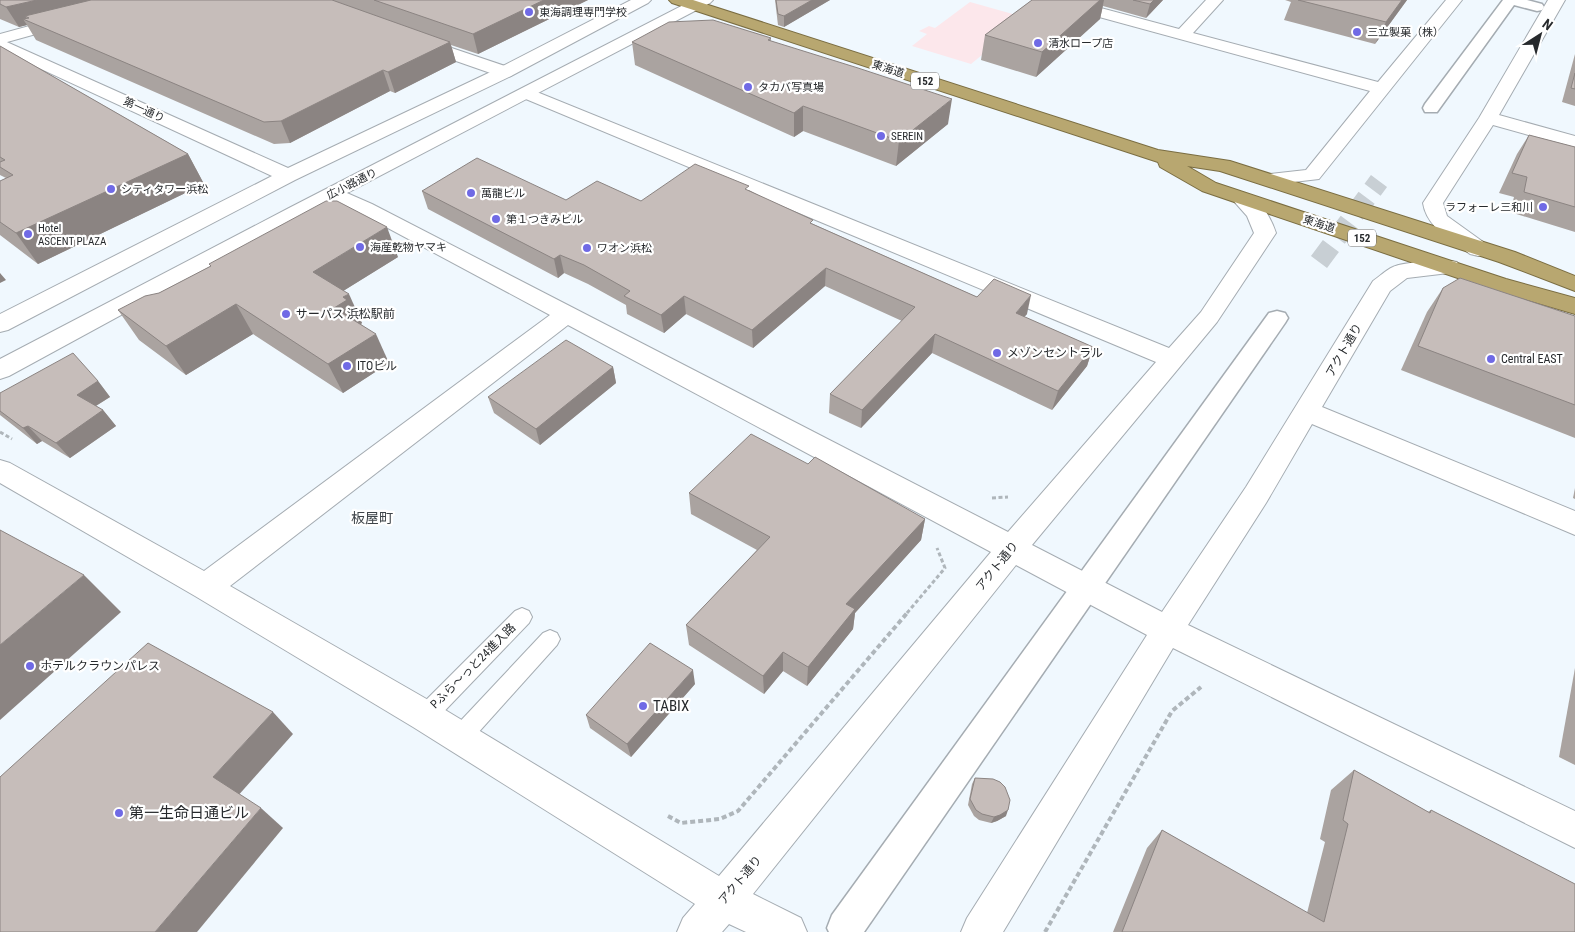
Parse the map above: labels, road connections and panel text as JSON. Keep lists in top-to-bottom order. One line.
{"streets":{"highway":["東海道","152"],"street":["第一通り","広小路通り","アクト通り"],"lane":["Pふら～っと24進入路"]},"crossings":[["東海道","広小路通り"],["東海道","アクト通り"]],"districts":["板屋町"],"places":["東海調理専門学校","三立製菓（株）","清水ロープ店","タカバ写真場","SEREIN","シティタワー浜松","萬龍ビル","ラフォーレ三和川","第１つきみビル","Hotel ASCENT PLAZA","海産乾物ヤマキ","ワオン浜松","サーパス 浜松駅前","メゾンセントラル","Central EAST","ITOビル","ホテルクラウンパレス","TABIX","第一生命日通ビル"],"north":"top right"}
